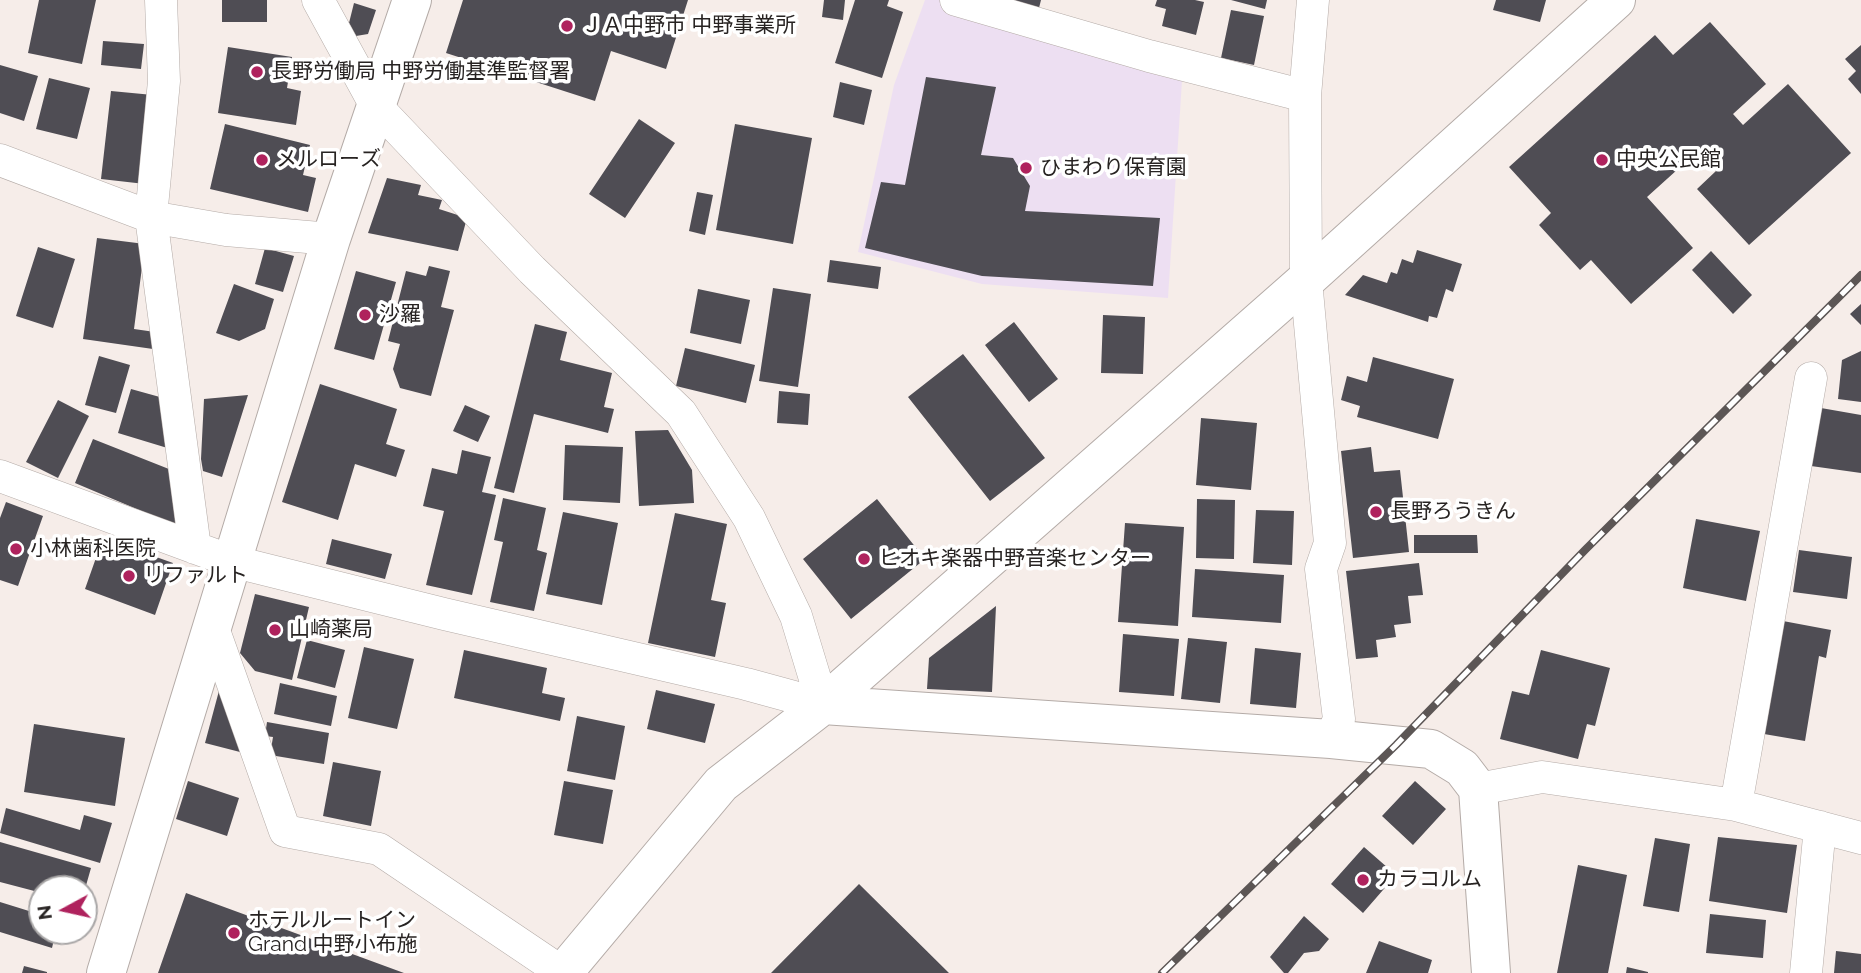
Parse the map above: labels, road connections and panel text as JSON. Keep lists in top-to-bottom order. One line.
{"places":["ＪＡ中野市 中野事業所","長野労働局 中野労働基準監督署","メルローズ","中央公民館","ひまわり保育園","沙羅","長野ろうきん","小林歯科医院","ヒオキ楽器中野音楽センター","リファルト","山崎薬局","カラコルム","ホテルルートイン Grand 中野小布施"],"north":"left"}
